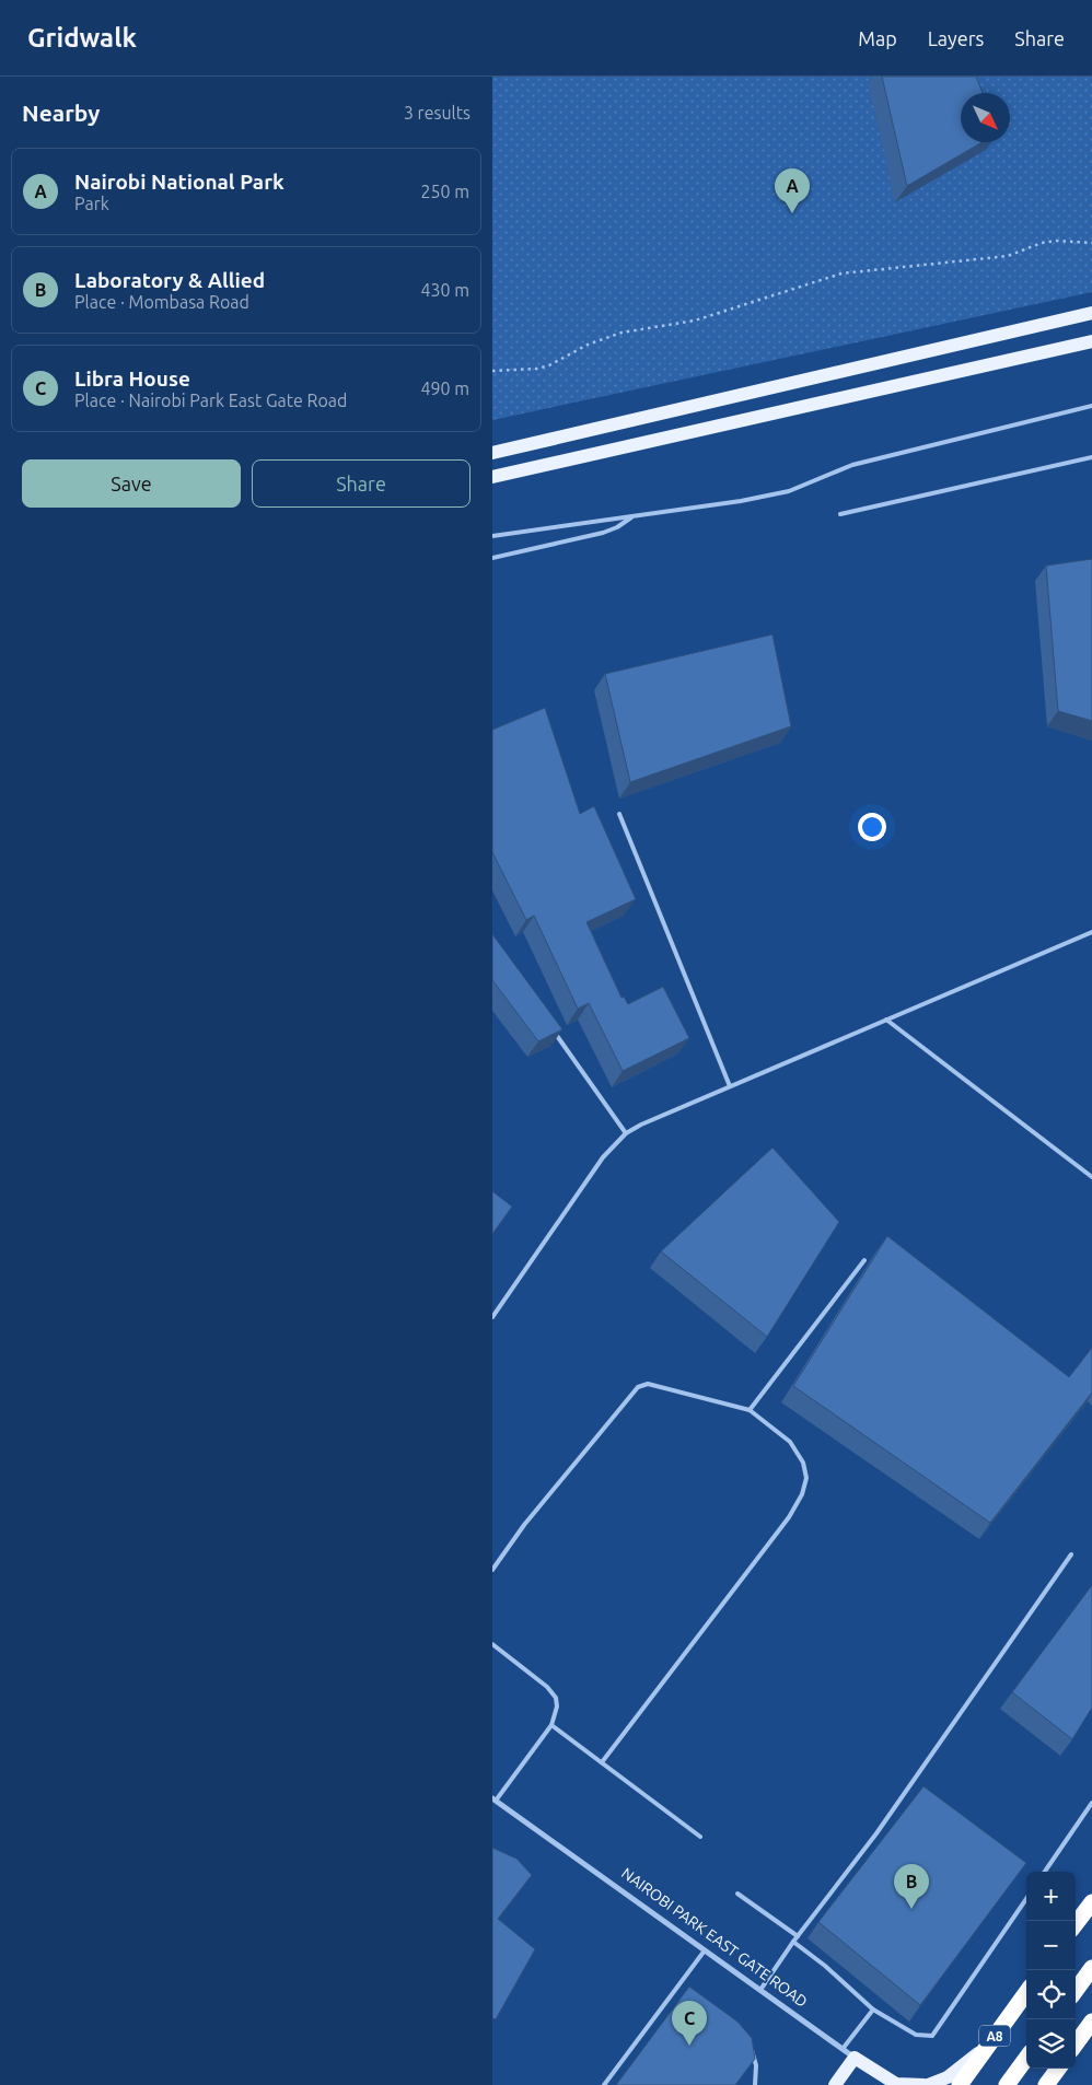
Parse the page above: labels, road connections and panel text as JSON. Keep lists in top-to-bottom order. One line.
{"streets":{"highway":["A8"],"main road":["NAIROBI PARK EAST GATE ROAD"]},"north":"bottom right","page":{"header":"Gridwalk","nav":["Map","Layers","Share"],"heading":["Nearby","3 results"],"list":[{"mark":"A","name":"Nairobi National Park","note":"Park","value":"250 m"},{"mark":"B","name":"Laboratory & Allied","note":"Place · Mombasa Road","value":"430 m"},{"mark":"C","name":"Libra House","note":"Place · Nairobi Park East Gate Road","value":"490 m"}],"pins":["A","B","C"],"buttons":["Save","Share"],"map_buttons":["+","−"]}}
